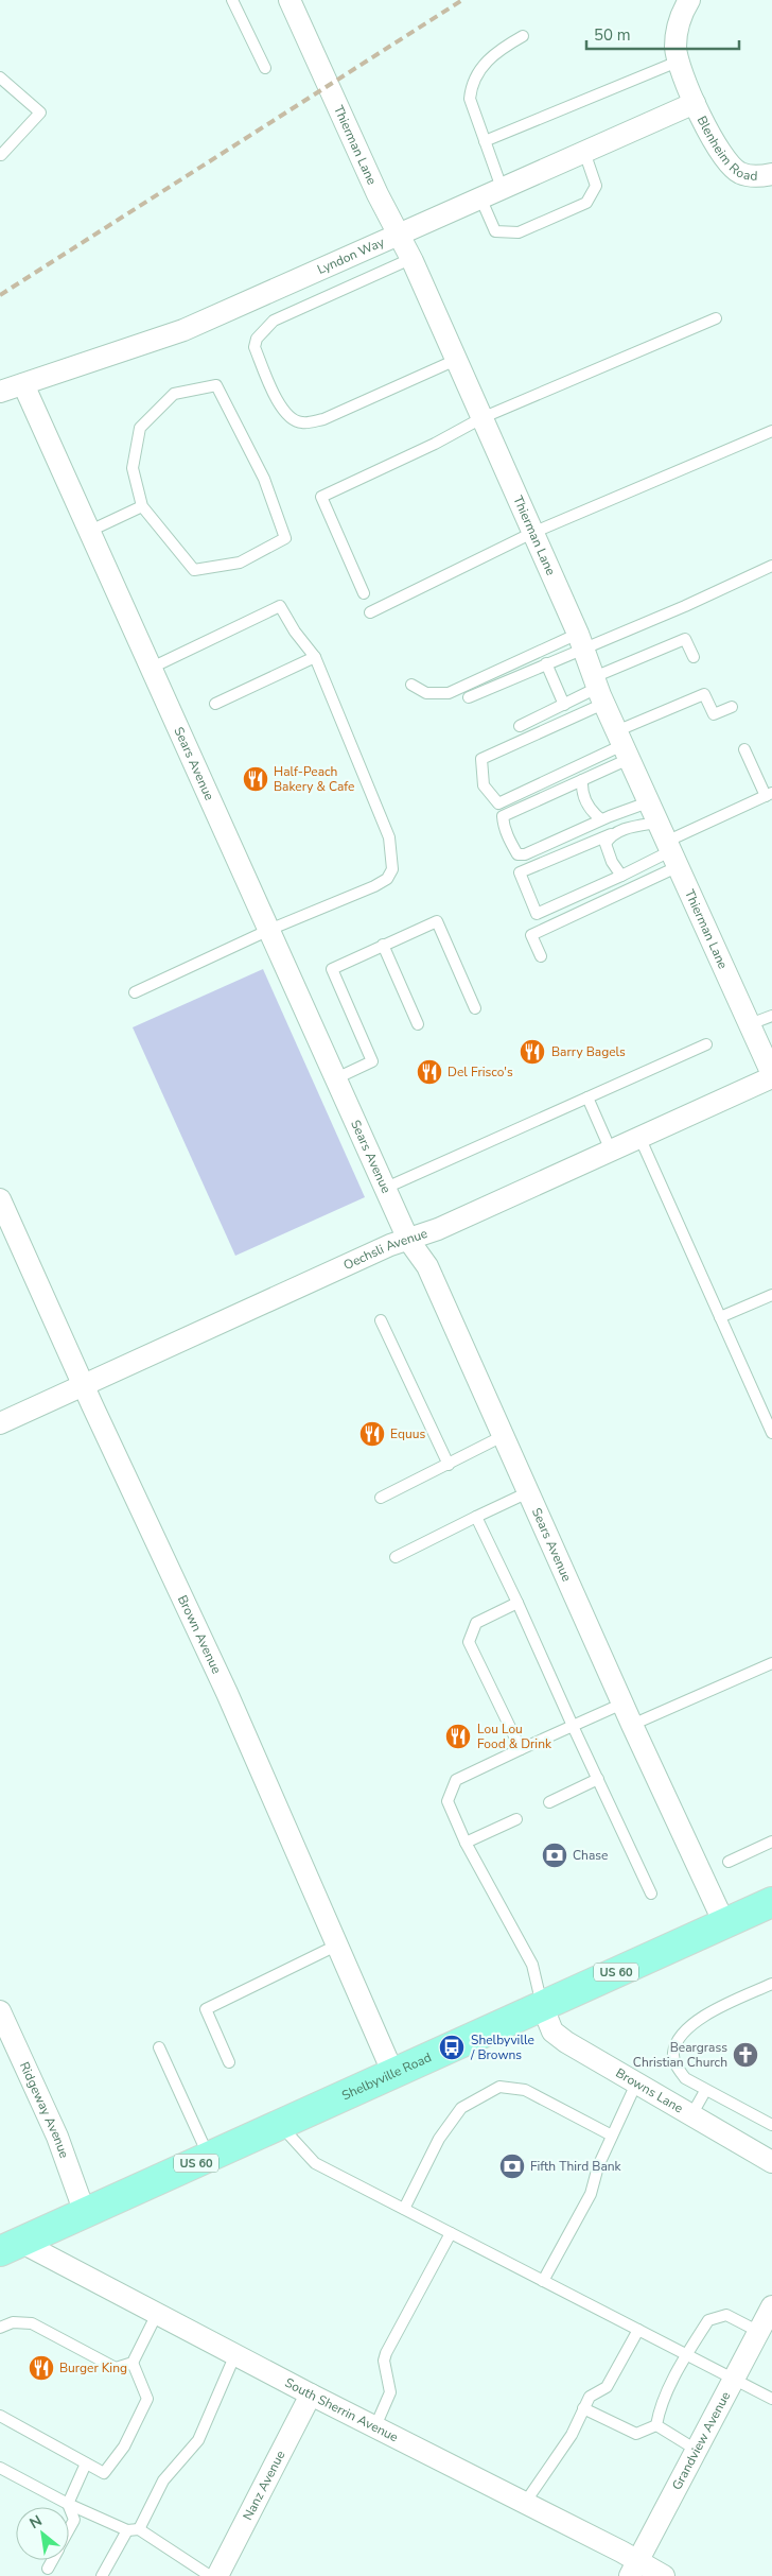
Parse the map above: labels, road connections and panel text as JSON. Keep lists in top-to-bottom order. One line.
{"streets":{"main road":["US 60","Shelbyville Road"],"street":["Blenheim Road","Thierman Lane","Lyndon Way","Sears Avenue","Oechsli Avenue","Brown Avenue","Browns Lane","Ridgeway Avenue","South Sherrin Avenue","Grandview Avenue","Nanz Avenue"]},"crossings":[["Blenheim Road","Lyndon Way"],["Thierman Lane","Lyndon Way"],["Thierman Lane","Oechsli Avenue"],["Lyndon Way","Sears Avenue"],["Sears Avenue","Oechsli Avenue"],["Sears Avenue","Shelbyville Road"],["Oechsli Avenue","Brown Avenue"],["Brown Avenue","Shelbyville Road"],["Shelbyville Road","Browns Lane"],["Shelbyville Road","Ridgeway Avenue"],["Shelbyville Road","South Sherrin Avenue"],["South Sherrin Avenue","Grandview Avenue"],["South Sherrin Avenue","Nanz Avenue"]],"places":{"restaurant":["Half-Peach Bakery & Cafe","Barry Bagels","Del Frisco's","Equus","Lou Lou Food & Drink","Burger King"],"bank":["Chase","Fifth Third Bank"],"bus stop":["Shelbyville / Browns"],"church":["Beargrass Christian Church"]},"scale_bar":"50 m","north":"top left"}
